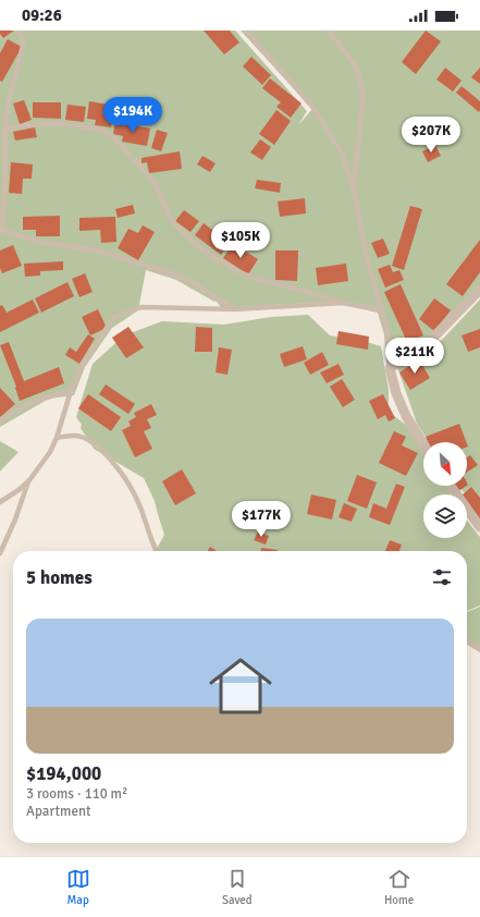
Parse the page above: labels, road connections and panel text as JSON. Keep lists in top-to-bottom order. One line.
{"north":"bottom right","page":{"status":"09:26","price":["$194K","$207K","$105K","$211K","$177K"],"heading":"5 homes","list":[{"name":"$194,000","note":"3 rooms · 110 m² · Apartment"}],"tabs":["Map","Saved","Home"]}}
